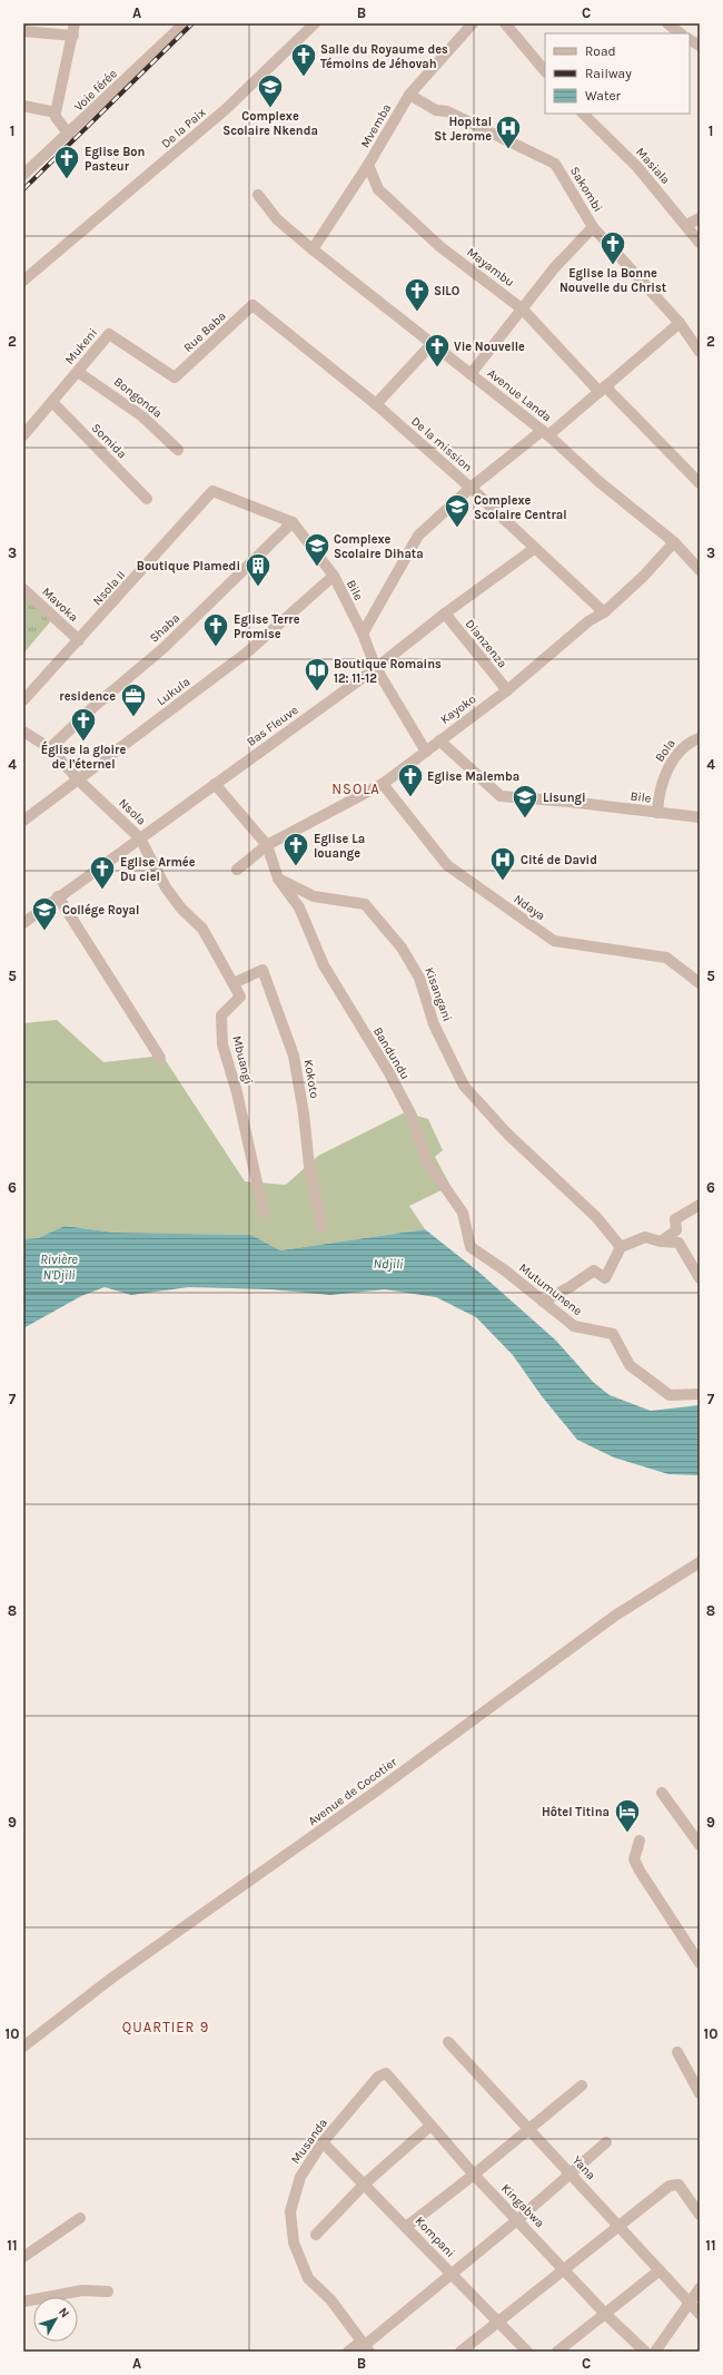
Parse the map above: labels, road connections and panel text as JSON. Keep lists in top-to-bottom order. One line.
{"streets":{"street":["Voie férée","Mvemba","De la Paix","Masiala","Sakombi","Mayambu","Rue Baba","Mukeni","Avenue Landa","Bongonda","Somida","De la mission","Nsola II","Bile","Mavoka","Shaba","Dianzenza","Lukula","Kayoko","Bas Fleuve","Bola","Nsola","Ndaya","Kisangani","Bandundu","Mbuangi","Kokoto","Mutumunene","Avenue de Cocotier","Musanda","Yana","Kingabwa","Kompani"]},"crossings":[["Mvemba","Sakombi"],["Mvemba","Mayambu"],["Mvemba","Avenue Landa"],["Rue Baba","Mukeni"],["Rue Baba","De la mission"],["Mukeni","Bongonda"],["Mukeni","Somida"],["Avenue Landa","Kayoko"],["De la mission","Kayoko"],["De la mission","Bas Fleuve"],["Nsola II","Bile"],["Nsola II","Mavoka"],["Nsola II","Shaba"],["Bile","Shaba"],["Bile","Lukula"],["Bile","Kayoko"],["Bile","Bas Fleuve"],["Bile","Bola"],["Shaba","Nsola"],["Dianzenza","Kayoko"],["Dianzenza","Bas Fleuve"],["Lukula","Nsola"],["Kayoko","Ndaya"],["Bas Fleuve","Nsola"],["Nsola","Mbuangi"],["Kisangani","Bandundu"],["Bandundu","Mutumunene"],["Mbuangi","Kokoto"],["Musanda","Kingabwa"],["Musanda","Kompani"]],"districts":["NSOLA","QUARTIER 9"],"water":["Rivière N'Djili","Ndjili"],"places":{"church":["Salle du Royaume des Témoins de Jéhovah","Eglise Bon Pasteur","Eglise la Bonne Nouvelle du Christ","SILO","Vie Nouvelle","Eglise Terre Promise","Église la gloire de l'éternel","Eglise Malemba","Eglise La louange","Eglise Armée Du ciel"],"school or university":["Complexe Scolaire Nkenda","Complexe Scolaire Central","Complexe Scolaire Dihata","Lisungi","Collége Royal"],"hospital":["Hopital St Jerome","Cité de David"],"building":["Boutique Plamedi"],"library":["Boutique Romains 12: 11-12"],"office":["residence"],"hotel":["Hôtel Titina"]},"legend":["Road","Railway","Water"],"north":"top right","grid":{"columns":["A","B","C"],"rows":["1","2","3","4","5","6","7","8","9","10","11"]}}
